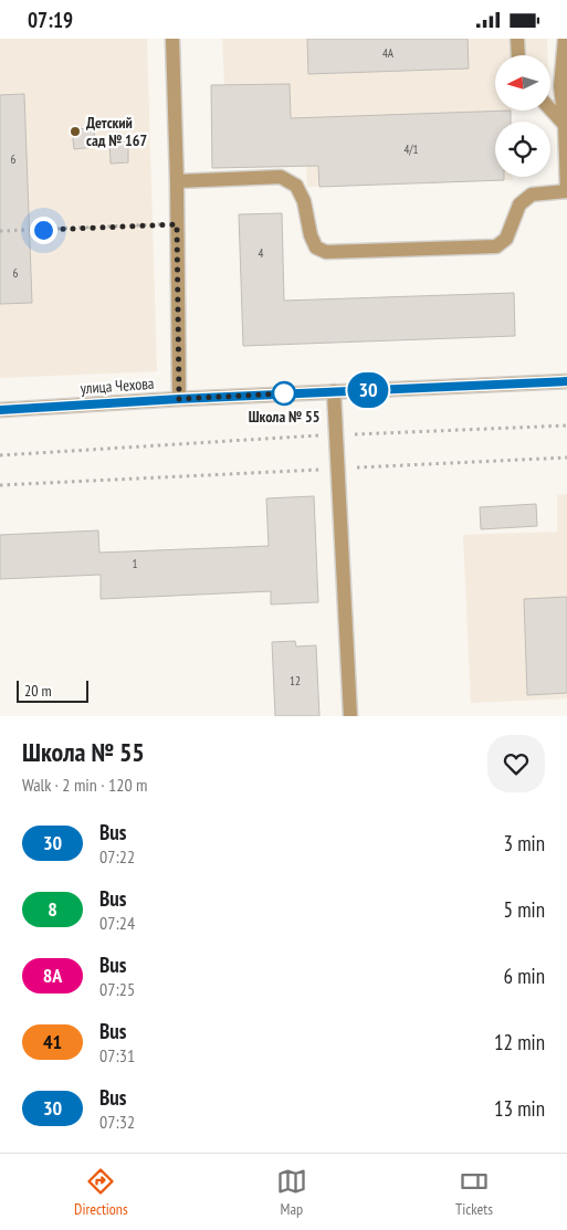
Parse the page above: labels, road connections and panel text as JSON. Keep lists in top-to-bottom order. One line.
{"streets":{"street":["улица Чехова"]},"places":["Детский сад № 167","Школа № 55"],"lines":["bus line 30"],"house_numbers":["4А","4/1","6","4","6","1","12"],"scale_bar":"20 m","north":"left","page":{"status":"07:19","on_map":"30","scale":"20 m","heading":["Школа № 55","Walk · 2 min · 120 m"],"list":[{"mark":"30","name":"Bus","note":"07:22","value":"3 min"},{"mark":"8","name":"Bus","note":"07:24","value":"5 min"},{"mark":"8А","name":"Bus","note":"07:25","value":"6 min"},{"mark":"41","name":"Bus","note":"07:31","value":"12 min"},{"mark":"30","name":"Bus","note":"07:32","value":"13 min"}],"tabs":["Directions","Map","Tickets"]}}
